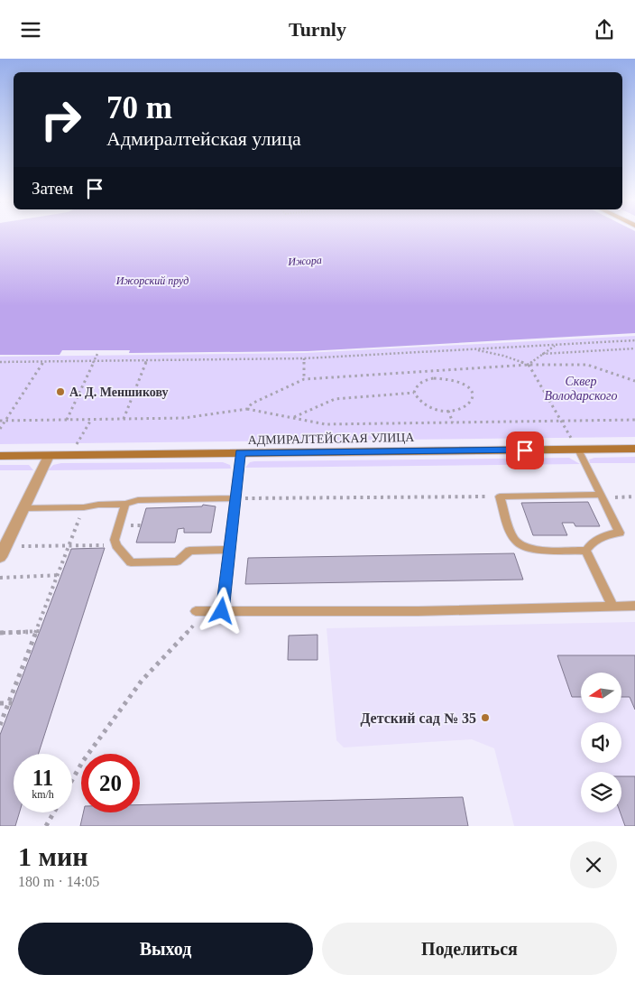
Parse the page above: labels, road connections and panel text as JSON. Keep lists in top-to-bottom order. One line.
{"streets":{"street":["АДМИРАЛТЕЙСКАЯ УЛИЦА"]},"water":["Ижора","Ижорский пруд"],"parks":["Сквер Володарского"],"places":["А. Д. Меншикову","Детский сад № 35"],"north":"left","page":{"header":"Turnly","turn":["70 m","Адмиралтейская улица"],"then":"Затем","speed":"11 km/h","limit":"20","heading":["1 мин","180 m · 14:05"],"buttons":["Выход","Поделиться"]}}
